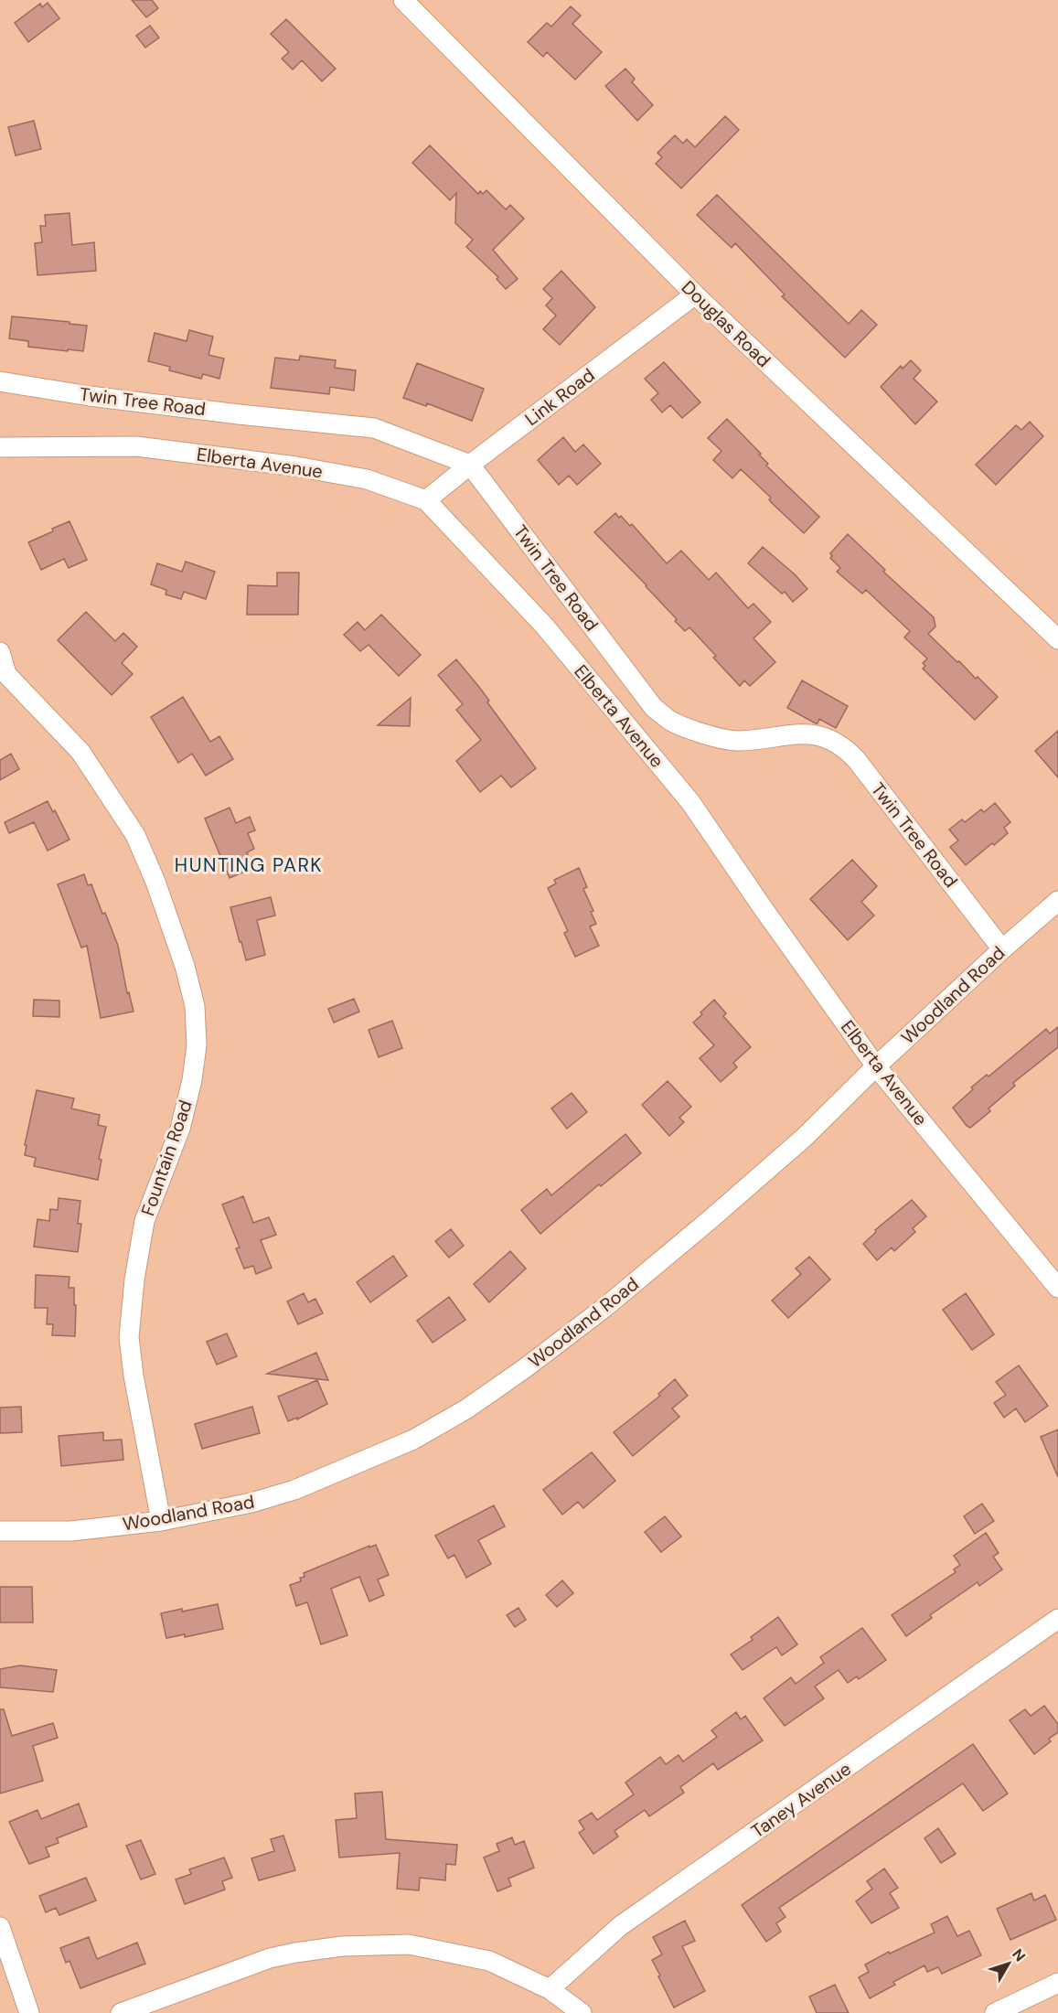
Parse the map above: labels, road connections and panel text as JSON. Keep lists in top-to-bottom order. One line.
{"streets":{"street":["Douglas Road","Link Road","Twin Tree Road","Elberta Avenue","Woodland Road","Fountain Road","Taney Avenue"]},"crossings":[["Douglas Road","Link Road"],["Link Road","Twin Tree Road"],["Link Road","Elberta Avenue"],["Twin Tree Road","Woodland Road"],["Elberta Avenue","Woodland Road"],["Woodland Road","Fountain Road"]],"districts":["HUNTING PARK"],"north":"top right"}
